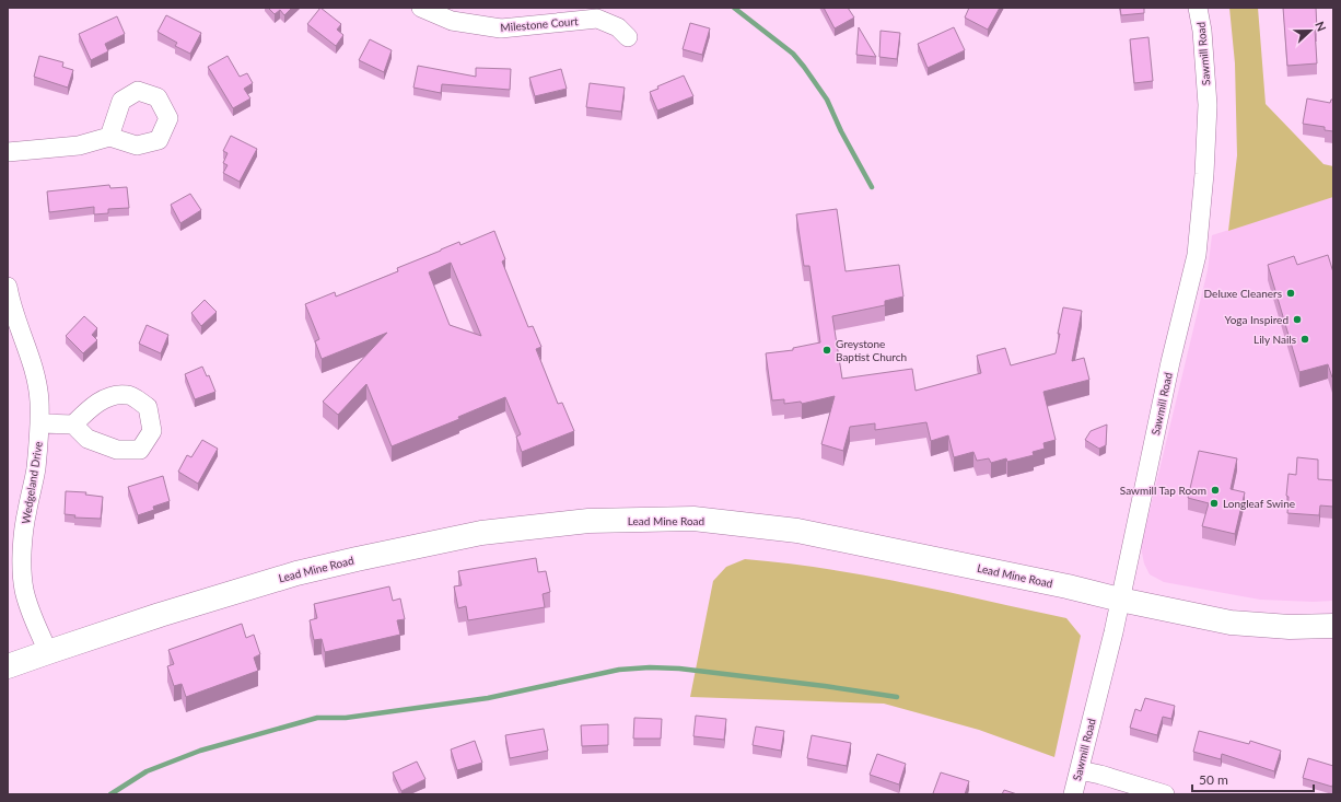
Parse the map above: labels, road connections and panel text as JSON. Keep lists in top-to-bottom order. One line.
{"streets":{"main road":["Lead Mine Road"],"street":["Milestone Court","Sawmill Road","Wedgeland Drive"]},"crossings":[["Sawmill Road","Lead Mine Road"],["Wedgeland Drive","Lead Mine Road"]],"places":["Deluxe Cleaners","Yoga Inspired","Lily Nails","Greystone Baptist Church","Sawmill Tap Room","Longleaf Swine"],"scale_bar":"50 m","north":"right"}
